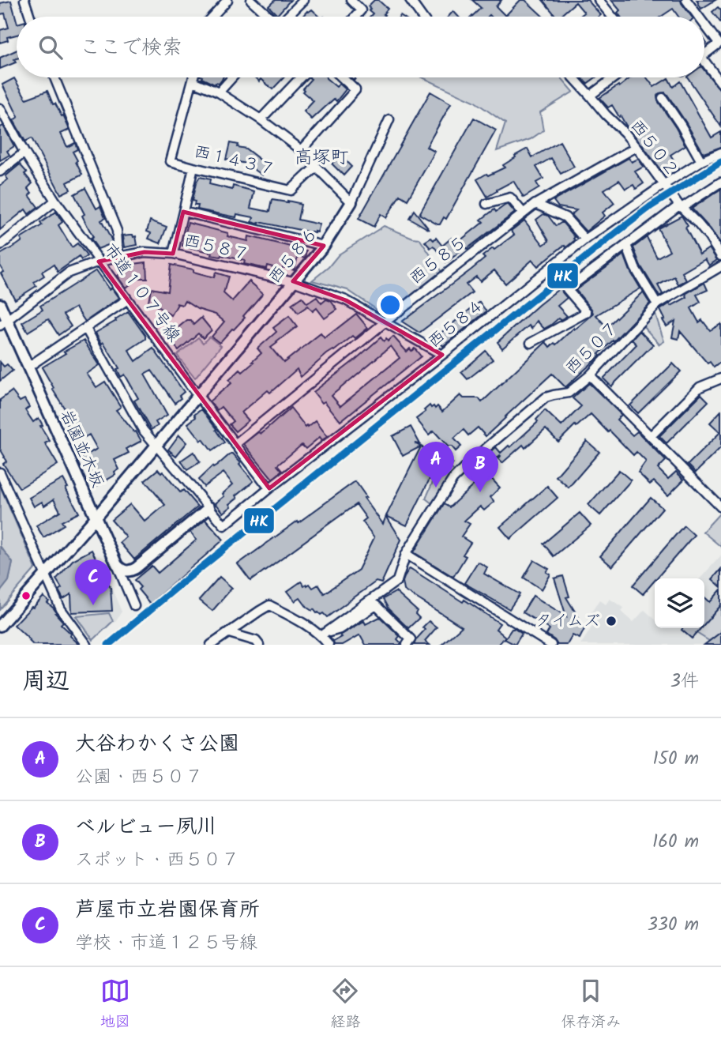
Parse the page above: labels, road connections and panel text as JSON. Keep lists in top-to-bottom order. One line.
{"streets":{"street":["西５０２","西１４３７","西５８７","西５８６","西５８５","市道１０７号線","西５８４","西５０７","岩園並木坂"]},"crossings":[["西５０２","西５８５"],["西５０２","西５８４"],["西１４３７","西５８６"],["西５８７","西５８６"],["西５８７","西５８５"],["西５８７","市道１０７号線"],["西５８７","西５８４"],["西５８７","岩園並木坂"],["西５８６","市道１０７号線"],["西５８６","岩園並木坂"],["西５８５","市道１０７号線"],["市道１０７号線","西５８４"]],"districts":["高塚町"],"places":["タイムズ"],"lines":["transit line HK"],"page":{"search":"ここで検索","pins":["A","B","C"],"heading":["周辺","3件"],"list":[{"mark":"A","name":"大谷わかくさ公園","note":"公園 · 西５０７","value":"150 m"},{"mark":"B","name":"ベルビュー夙川","note":"スポット · 西５０７","value":"160 m"},{"mark":"C","name":"芦屋市立岩園保育所","note":"学校 · 市道１２５号線","value":"330 m"}],"nav":["地図","経路","保存済み"]}}
